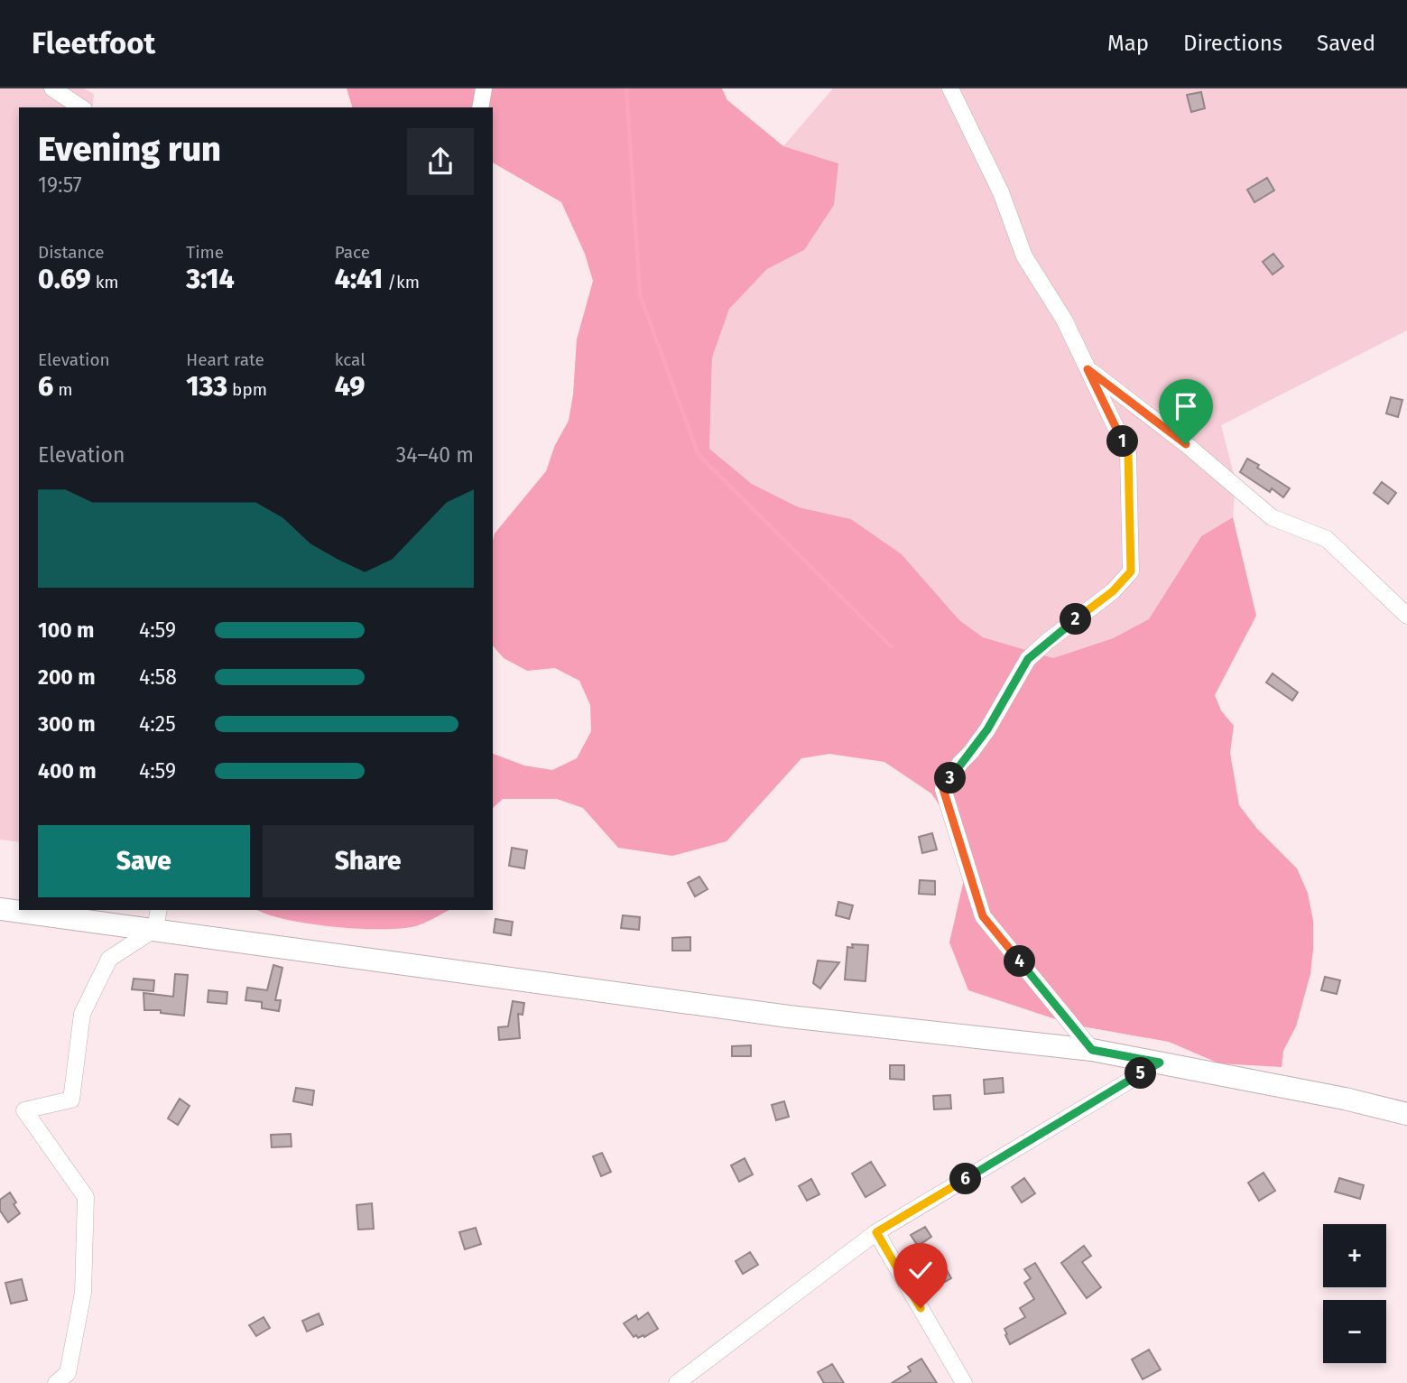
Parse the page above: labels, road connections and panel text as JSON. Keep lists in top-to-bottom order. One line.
{"page":{"header":"Fleetfoot","nav":["Map","Directions","Saved"],"heading":["Evening run","19:57"],"stats":[["Distance","0.69 km"],["Time","3:14"],["Pace","4:41 /km"],["Elevation","6 m"],["Heart rate","133 bpm"],["kcal","49"]],"pins":["1","2","3","4","5","6"],"chart":["Elevation","34–40 m"],"list":[{"name":"100 m","note":"4:59"},{"name":"200 m","note":"4:58"},{"name":"300 m","note":"4:25"},{"name":"400 m","note":"4:59"}],"buttons":["Save","Share"],"map_buttons":["+","−"]}}
